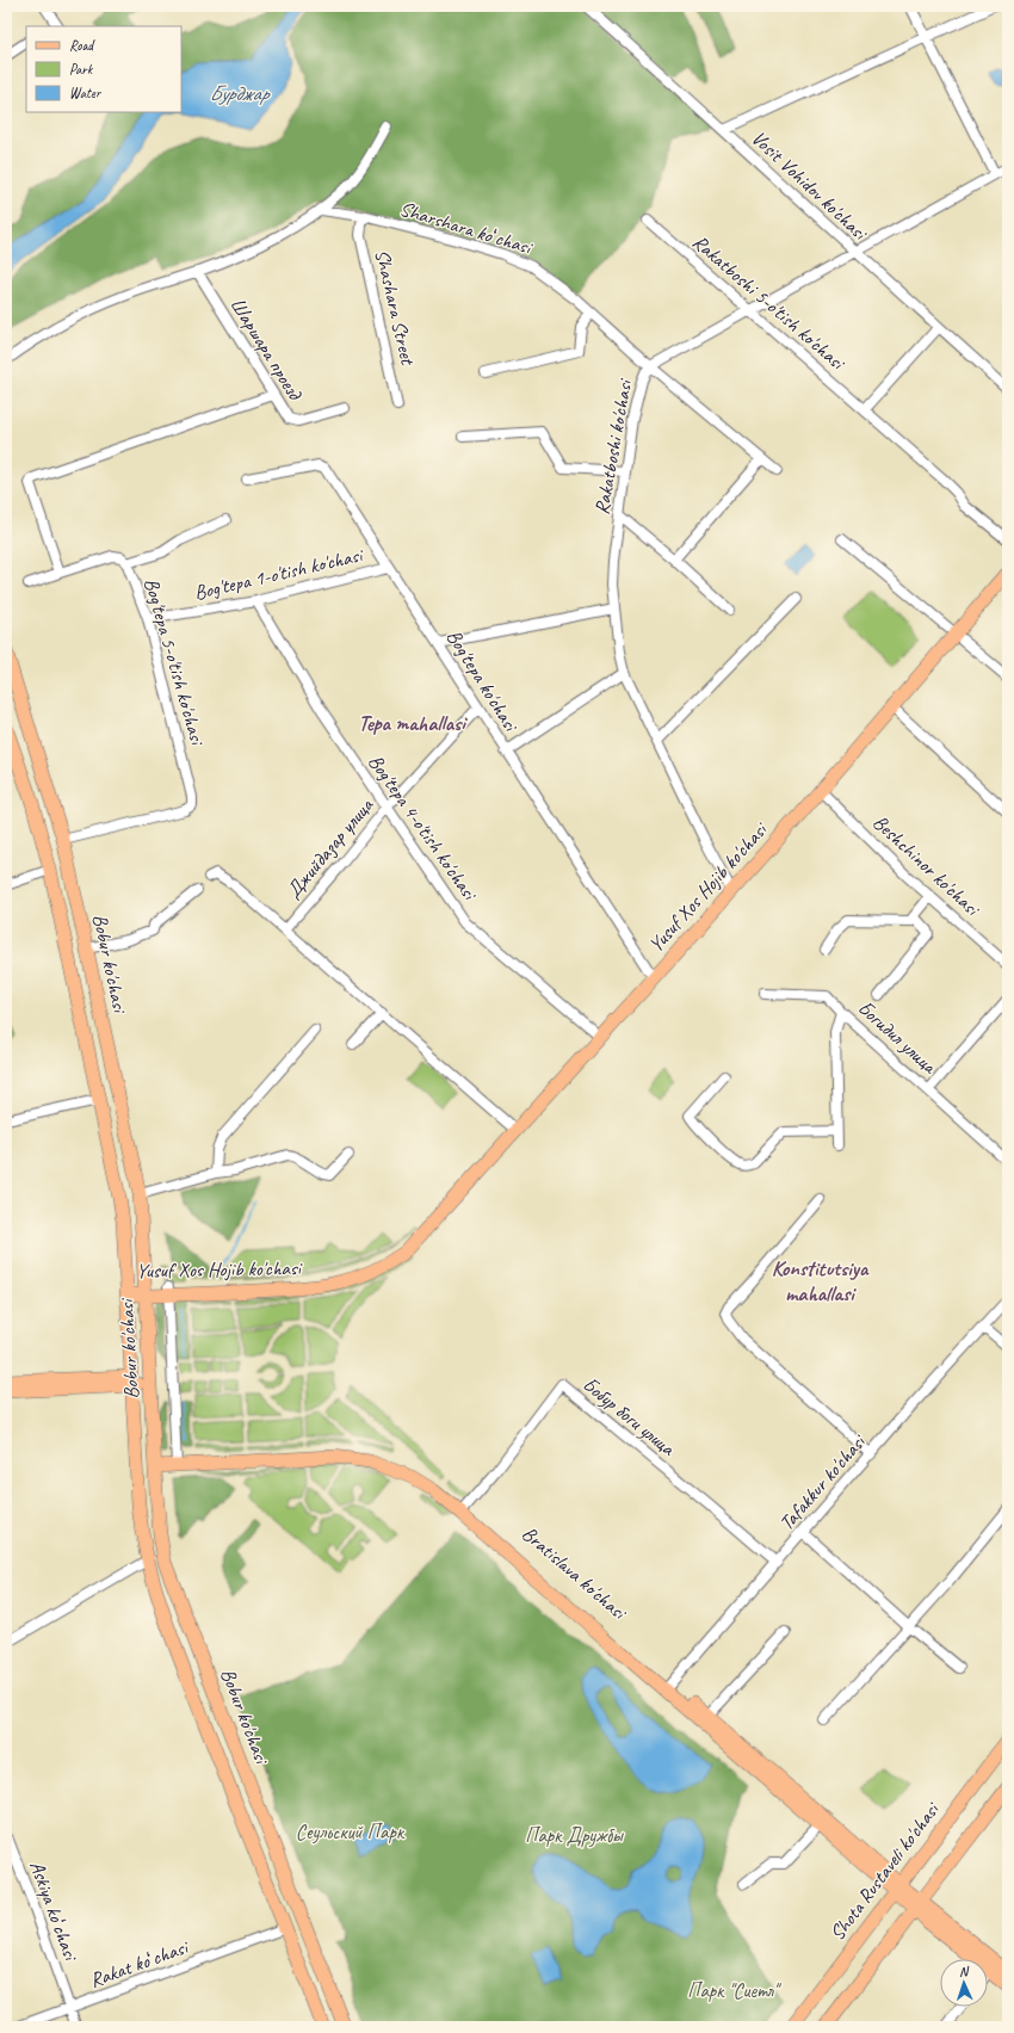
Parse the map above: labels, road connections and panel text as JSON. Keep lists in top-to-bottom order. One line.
{"streets":{"main road":["Yusuf Xos Hojib ko'chasi","Bobur ko'chasi","Bratislava ko'chasi","Shota Rustaveli ko'chasi"],"street":["Vosit Vohidov ko'chasi","Sharshara koʻchasi","Rakatboshi 5-o'tish ko'chasi","Shashara Street","Шаршара проезд","Rakatboshi ko'chasi","Bog'tepa 1-o'tish ko'chasi","Bog'tepa 5-o'tish ko'chasi","Bog'tepa ko'chasi","Bog'tepa 4-o'tish ko'chasi","Джийдазар улица","Beshchinor ko'chasi","Богидил улица","Бобур боги улица","Tafakkur ko'chasi","Askiya koʻchasi","Rakat koʻchasi"]},"crossings":[["Vosit Vohidov ko'chasi","Rakatboshi ko'chasi"],["Sharshara koʻchasi","Shashara Street"],["Sharshara koʻchasi","Rakatboshi ko'chasi"],["Rakatboshi 5-o'tish ko'chasi","Rakatboshi ko'chasi"],["Rakatboshi ko'chasi","Yusuf Xos Hojib ko'chasi"],["Bog'tepa 1-o'tish ko'chasi","Bog'tepa 5-o'tish ko'chasi"],["Bog'tepa 1-o'tish ko'chasi","Bog'tepa ko'chasi"],["Bog'tepa 1-o'tish ko'chasi","Bog'tepa 4-o'tish ko'chasi"],["Bog'tepa 5-o'tish ko'chasi","Bobur ko'chasi"],["Bog'tepa ko'chasi","Джийдазар улица"],["Bog'tepa ko'chasi","Yusuf Xos Hojib ko'chasi"],["Bog'tepa 4-o'tish ko'chasi","Джийдазар улица"],["Bog'tepa 4-o'tish ko'chasi","Yusuf Xos Hojib ko'chasi"],["Beshchinor ko'chasi","Yusuf Xos Hojib ko'chasi"],["Yusuf Xos Hojib ko'chasi","Bobur ko'chasi"],["Bobur ko'chasi","Bratislava ko'chasi"],["Bobur ko'chasi","Rakat koʻchasi"],["Бобур боги улица","Tafakkur ko'chasi"],["Бобур боги улица","Bratislava ko'chasi"],["Tafakkur ko'chasi","Bratislava ko'chasi"],["Bratislava ko'chasi","Shota Rustaveli ko'chasi"],["Askiya koʻchasi","Rakat koʻchasi"]],"districts":["Tepa mahallasi","Konstitutsiya mahallasi"],"water":["Бурджар"],"parks":["Сеульский Парк","Парк Дружбы","Парк \"Сиетл\""],"legend":["Road","Park","Water"],"north":"top"}
